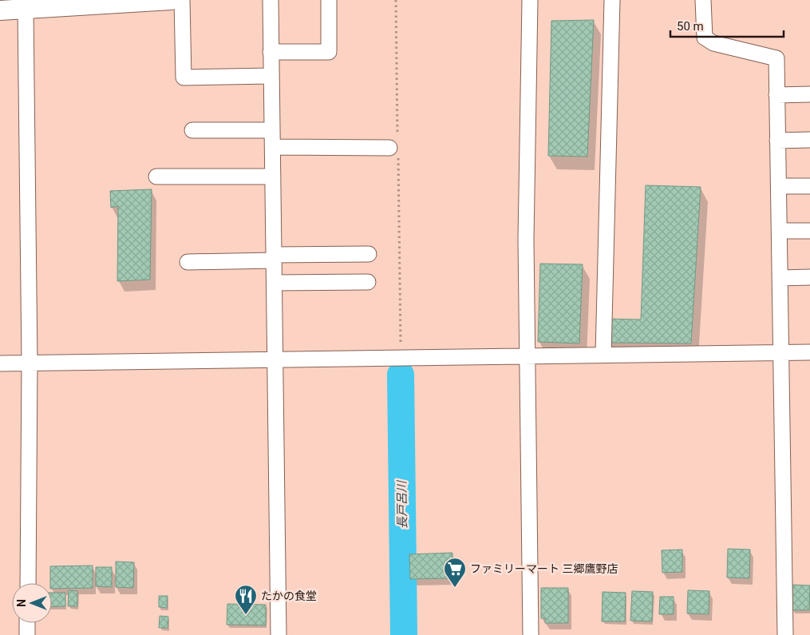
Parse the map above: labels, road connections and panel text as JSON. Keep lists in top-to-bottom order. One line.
{"water":["長戸呂川"],"places":{"supermarket":["ファミリーマート 三郷鷹野店"],"restaurant":["たかの食堂"]},"scale_bar":"50 m","north":"left"}
